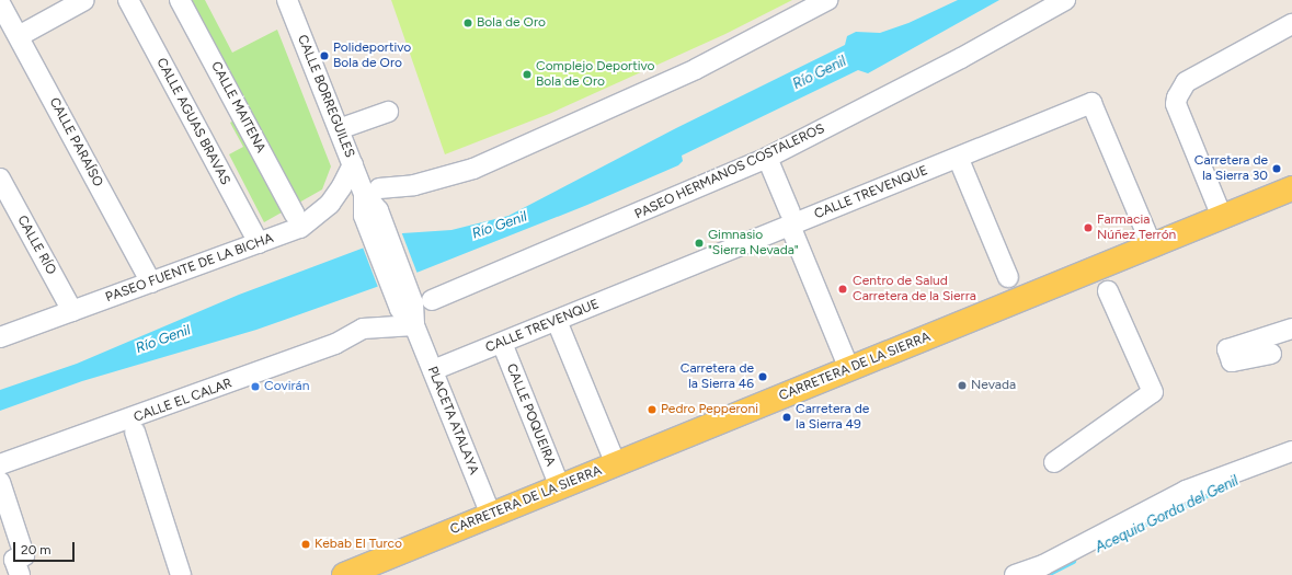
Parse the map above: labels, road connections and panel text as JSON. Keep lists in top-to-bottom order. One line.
{"streets":{"main road":["CARRETERA DE LA SIERRA"],"street":["CALLE BORREGUILES","CALLE MAITENA","CALLE AGUAS BRAVAS","CALLE PARAÍSO","PASEO HERMANOS COSTALEROS","CALLE TREVENQUE","CALLE RÍO","PASEO FUENTE DE LA BICHA","CALLE EL CALAR","CALLE POQUEIRA","PLACETA ATALAYA"]},"crossings":[["CALLE BORREGUILES","PASEO HERMANOS COSTALEROS"],["CALLE BORREGUILES","PASEO FUENTE DE LA BICHA"],["CALLE BORREGUILES","PLACETA ATALAYA"],["CALLE AGUAS BRAVAS","PASEO FUENTE DE LA BICHA"],["CALLE PARAÍSO","PASEO FUENTE DE LA BICHA"],["PASEO HERMANOS COSTALEROS","PLACETA ATALAYA"],["CALLE TREVENQUE","CARRETERA DE LA SIERRA"],["CALLE TREVENQUE","CALLE POQUEIRA"],["CALLE TREVENQUE","PLACETA ATALAYA"],["CALLE RÍO","PASEO FUENTE DE LA BICHA"],["CARRETERA DE LA SIERRA","CALLE POQUEIRA"],["CARRETERA DE LA SIERRA","PLACETA ATALAYA"],["CALLE EL CALAR","PLACETA ATALAYA"]],"water":["Río Genil","Acequia Gorda del Genil"],"places":["Bola de Oro","Polideportivo Bola de Oro","Complejo Deportivo Bola de Oro","Carretera de la Sierra 30","Farmacia Núñez Terrón","Gimnasio \"Sierra Nevada\"","Centro de Salud Carretera de la Sierra","Carretera de la Sierra 46","Nevada","Covirán","Pedro Pepperoni","Carretera de la Sierra 49","Kebab El Turco"],"scale_bar":"20 m"}
